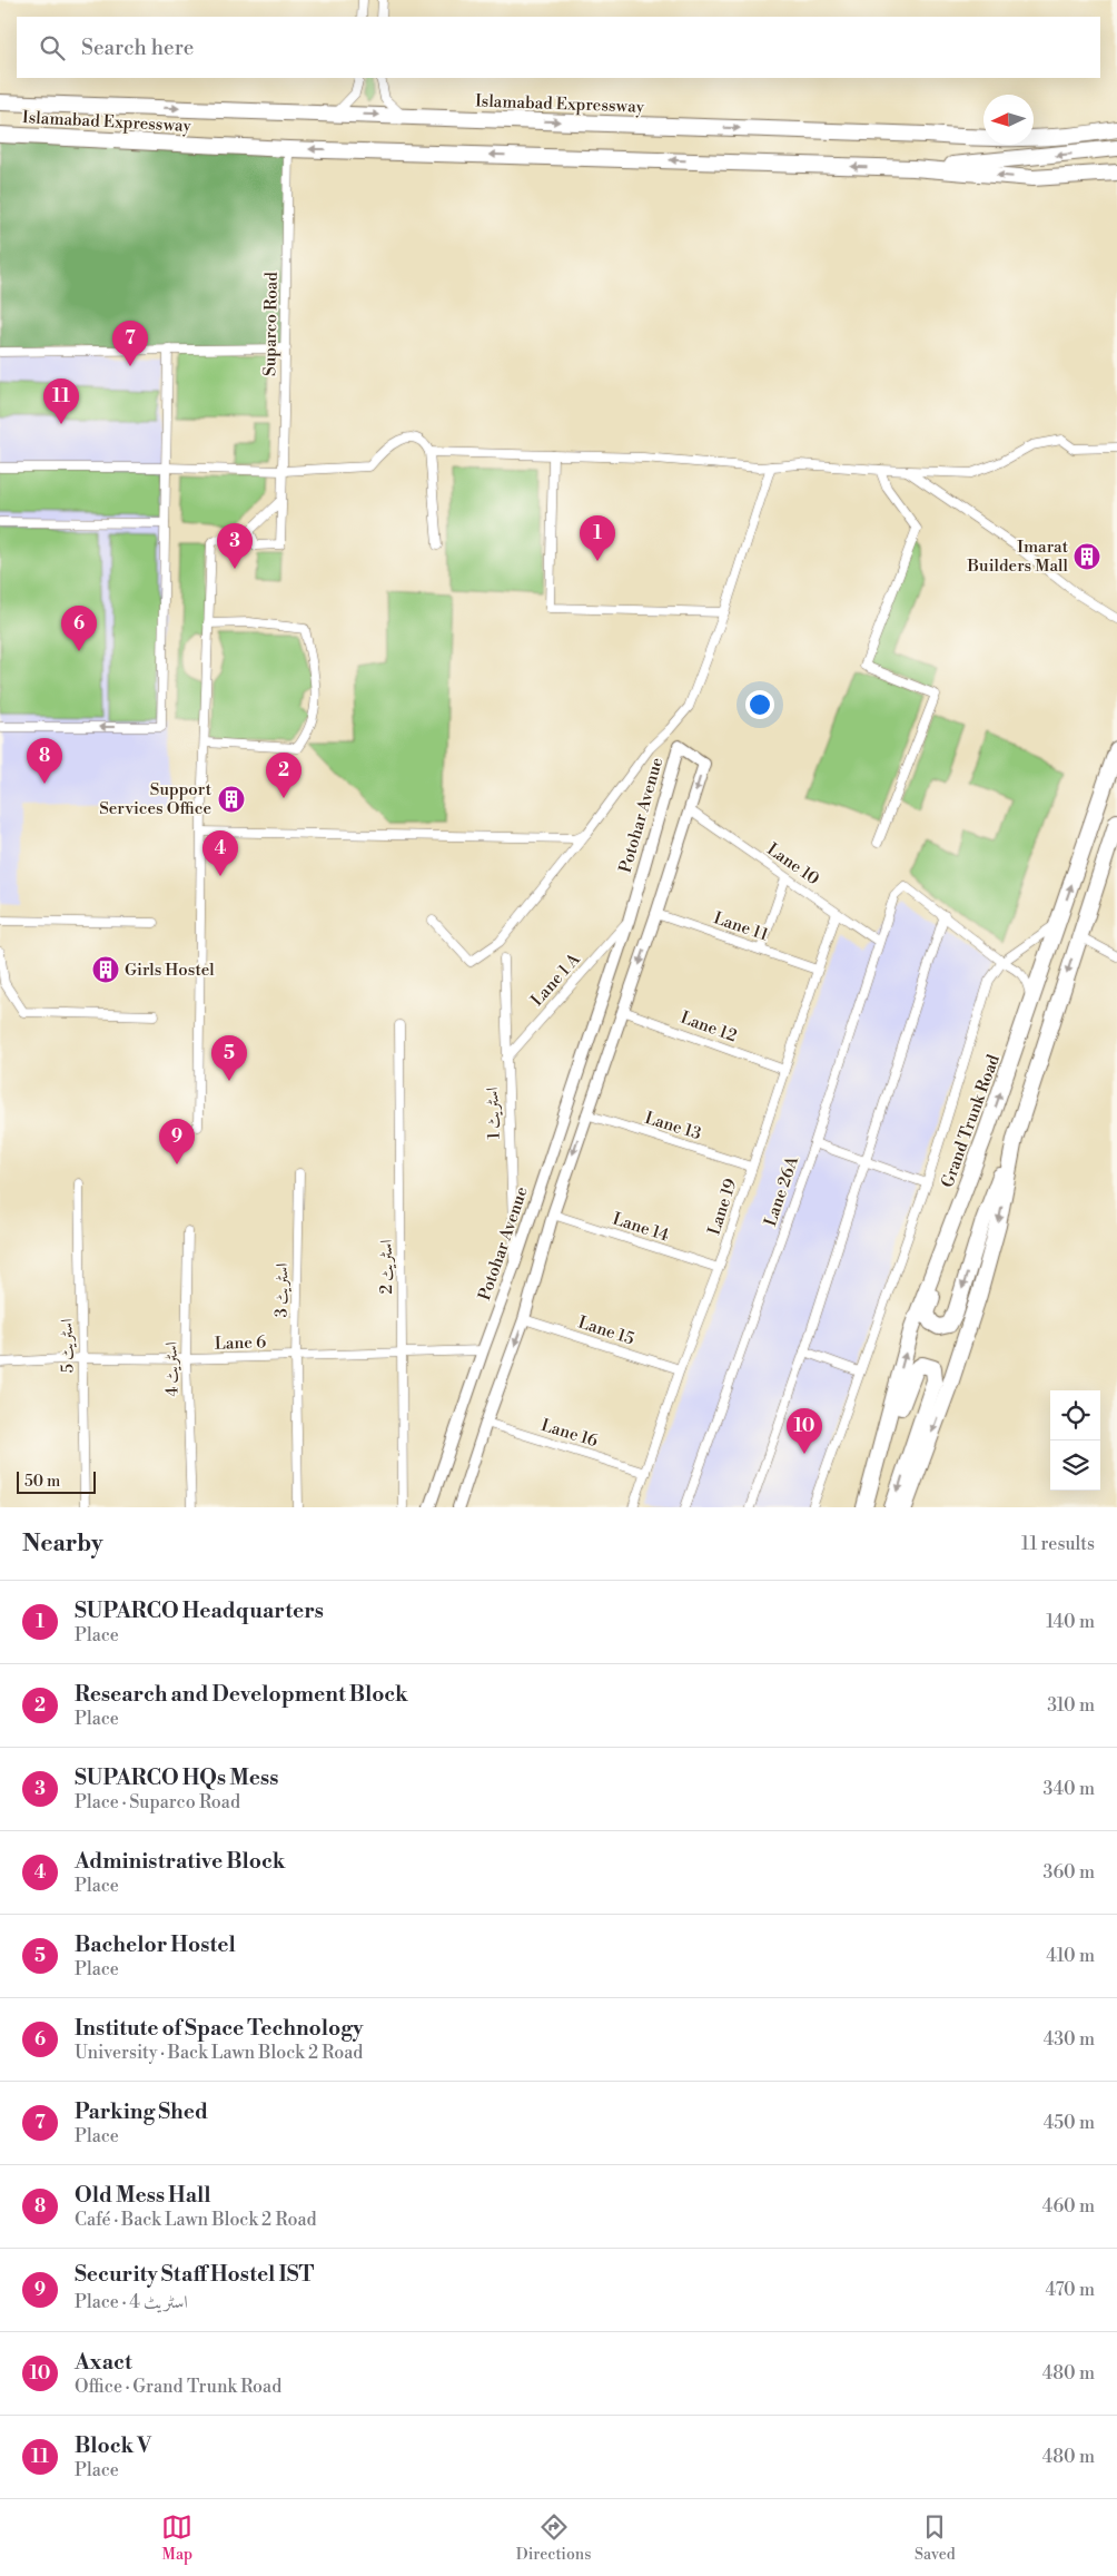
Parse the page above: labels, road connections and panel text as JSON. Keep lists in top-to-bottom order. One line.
{"streets":{"highway":["Islamabad Expressway","Grand Trunk Road"],"street":["Suparco Road","Potohar Avenue","Lane 10","Lane 11","Lane 1 A","Lane 12","اسٹریٹ 1","Lane 13","Lane 26A","Lane 19","Lane 14","اسٹریٹ 2","اسٹریٹ 3","Lane 15","Lane 6","اسٹریٹ 5","اسٹریٹ 4","Lane 16"]},"crossings":[["Islamabad Expressway","Suparco Road"],["Potohar Avenue","Lane 10"],["Potohar Avenue","Lane 11"],["Potohar Avenue","Lane 1 A"],["Potohar Avenue","Lane 12"],["Potohar Avenue","اسٹریٹ 1"],["Potohar Avenue","Lane 13"],["Potohar Avenue","Lane 14"],["Potohar Avenue","Lane 15"],["Potohar Avenue","Lane 6"],["Potohar Avenue","Lane 16"],["Lane 10","Lane 26A"],["Lane 10","Lane 19"],["Lane 11","Lane 19"],["Lane 1 A","اسٹریٹ 1"],["Lane 12","Lane 19"],["Lane 13","Lane 19"],["Lane 19","Lane 14"],["Lane 19","Lane 15"],["Lane 19","Lane 16"],["اسٹریٹ 2","Lane 6"],["اسٹریٹ 3","Lane 6"],["Lane 6","اسٹریٹ 5"],["Lane 6","اسٹریٹ 4"]],"places":{"building":["Imarat Builders Mall","Support Services Office","Girls Hostel"]},"scale_bar":"50 m","north":"left","page":{"search":"Search here","pins":["7","11","1","3","6","8","2","4","5","9","10"],"scale":"50 m","heading":["Nearby","11 results"],"list":[{"mark":"1","name":"SUPARCO Headquarters","note":"Place","value":"140 m"},{"mark":"2","name":"Research and Development Block","note":"Place","value":"310 m"},{"mark":"3","name":"SUPARCO HQs Mess","note":"Place · Suparco Road","value":"340 m"},{"mark":"4","name":"Administrative Block","note":"Place","value":"360 m"},{"mark":"5","name":"Bachelor Hostel","note":"Place","value":"410 m"},{"mark":"6","name":"Institute of Space Technology","note":"University · Back Lawn Block 2 Road","value":"430 m"},{"mark":"7","name":"Parking Shed","note":"Place","value":"450 m"},{"mark":"8","name":"Old Mess Hall","note":"Café · Back Lawn Block 2 Road","value":"460 m"},{"mark":"9","name":"Security Staff Hostel IST","note":"Place · اسٹریٹ 4","value":"470 m"},{"mark":"10","name":"Axact","note":"Office · Grand Trunk Road","value":"480 m"},{"mark":"11","name":"Block V","note":"Place","value":"480 m"}],"nav":["Map","Directions","Saved"]}}
